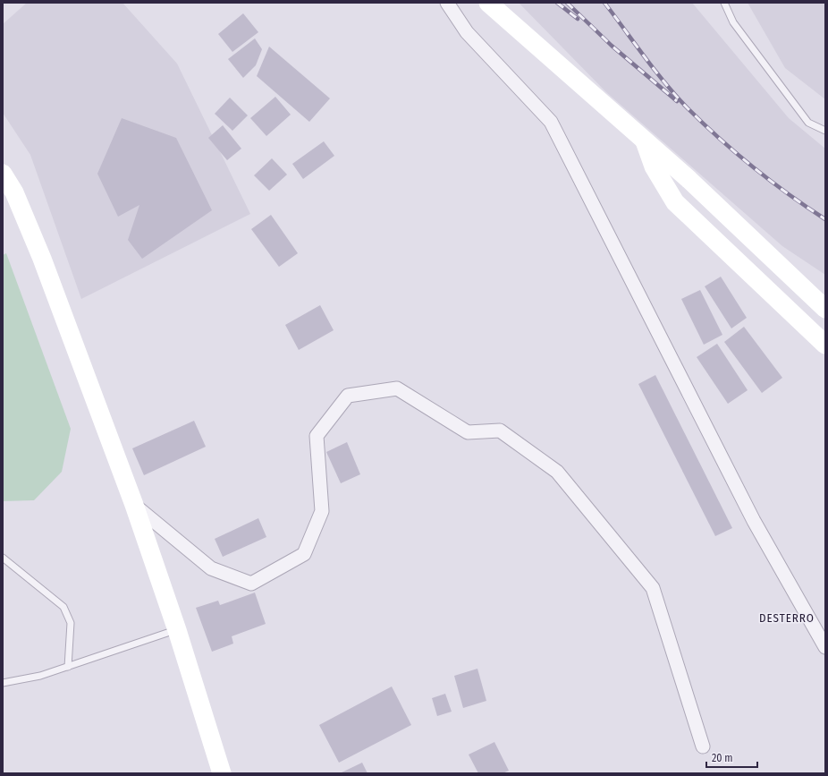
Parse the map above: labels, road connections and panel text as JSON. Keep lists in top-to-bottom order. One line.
{"districts":["DESTERRO"],"scale_bar":"20 m"}
